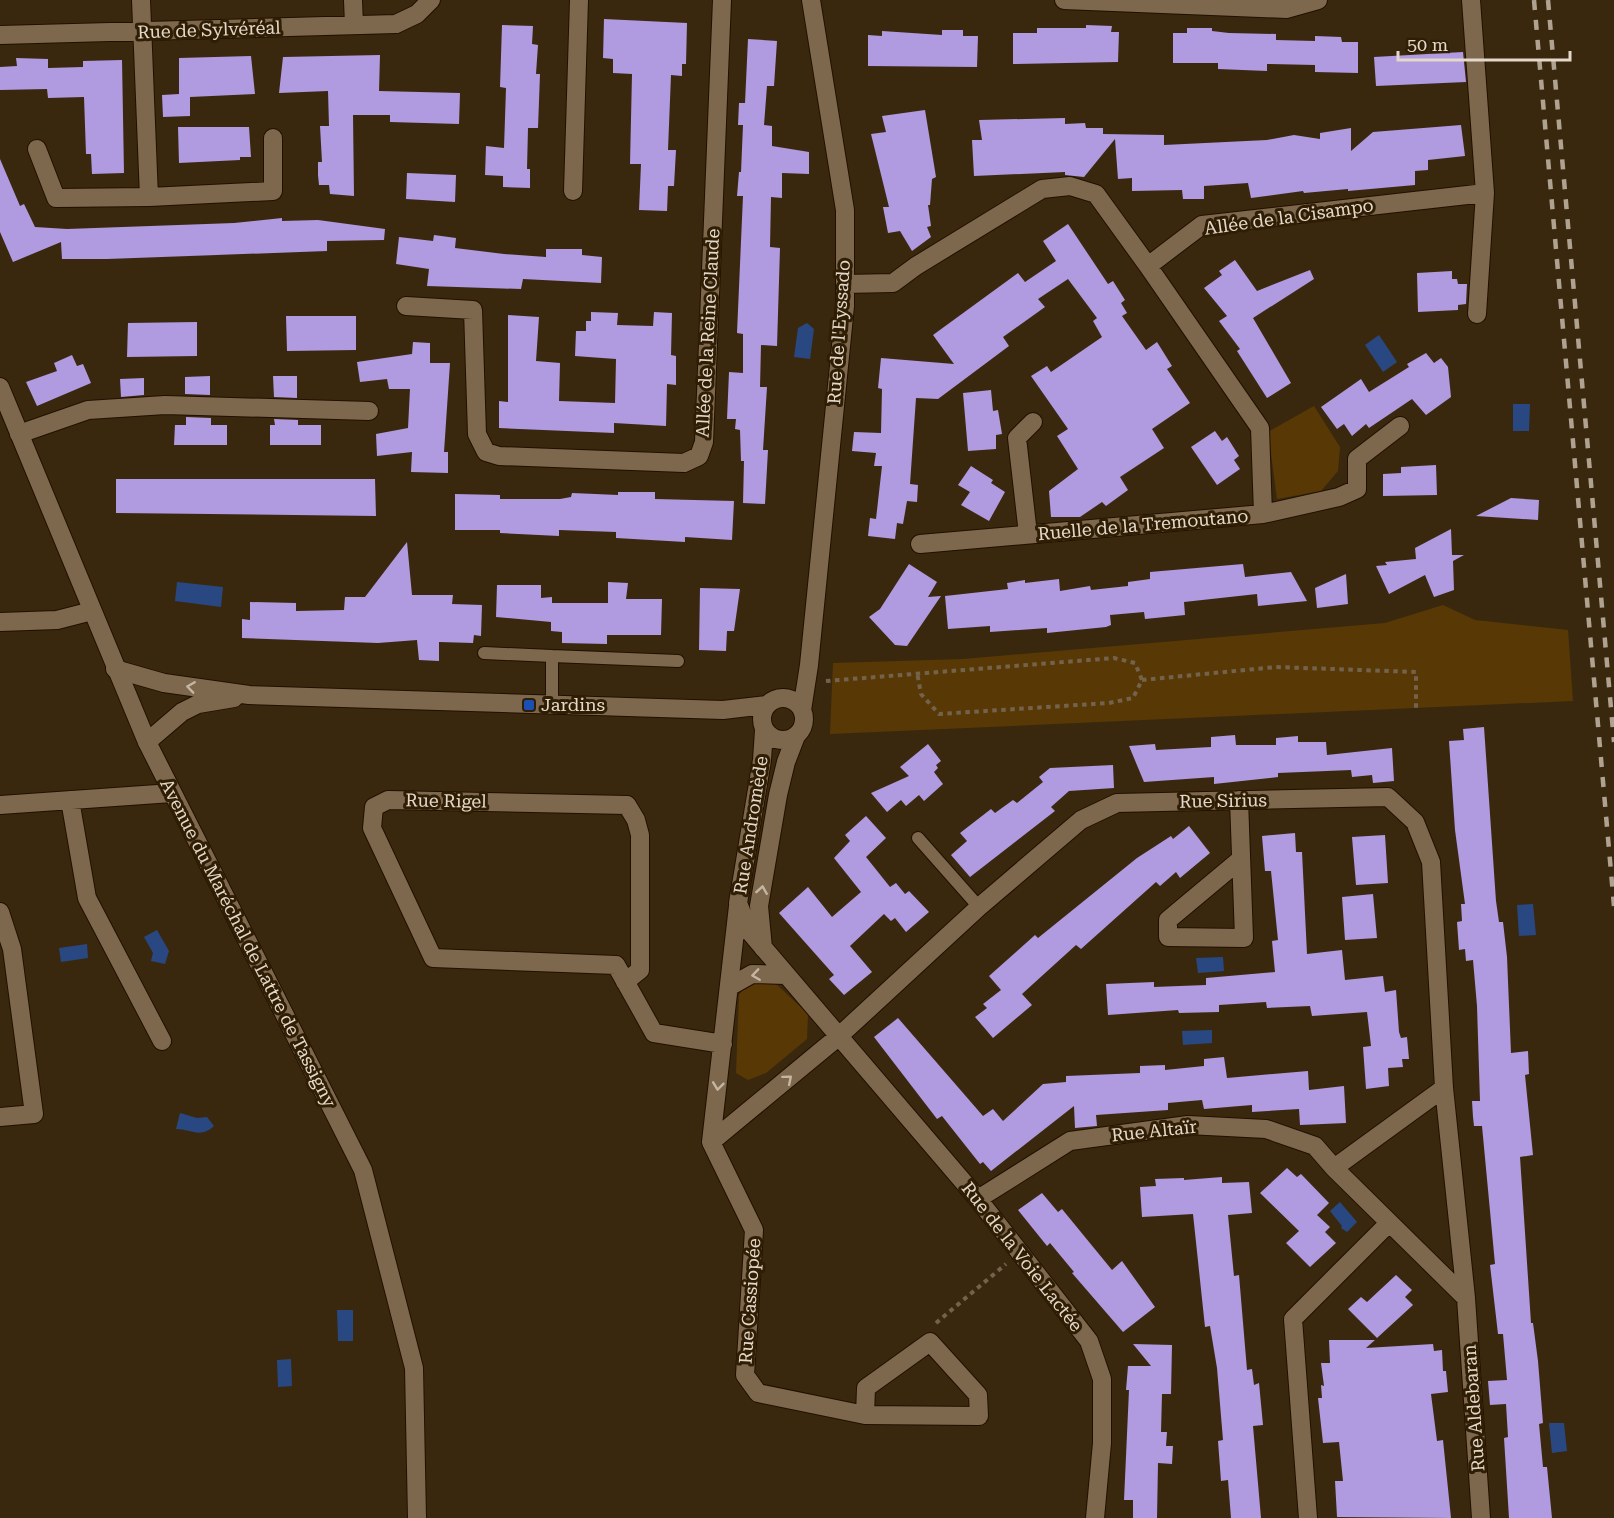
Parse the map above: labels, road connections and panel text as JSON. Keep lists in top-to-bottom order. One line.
{"streets":{"street":["Rue de Sylvéréal","Allée de la Cisampo","Rue de l'Eyssado","Allée de la Reine Claude","Ruelle de la Tremoutano","Rue Rigel","Rue Sirius","Rue Andromède","Avenue du Maréchal de Lattre de Tassigny","Rue Altaïr","Rue de la Voie Lactée","Rue Cassiopée","Rue Aldebaran"]},"crossings":[["Allée de la Cisampo","Ruelle de la Tremoutano"],["Rue de l'Eyssado","Rue Andromède"],["Rue Sirius","Rue Andromède"],["Rue Sirius","Rue Altaïr"],["Rue Sirius","Rue de la Voie Lactée"],["Rue Sirius","Rue Cassiopée"],["Rue Sirius","Rue Aldebaran"],["Rue Andromède","Rue de la Voie Lactée"],["Rue Altaïr","Rue de la Voie Lactée"],["Rue Altaïr","Rue Aldebaran"]],"places":{"transit":["Jardins"]},"scale_bar":"50 m"}
